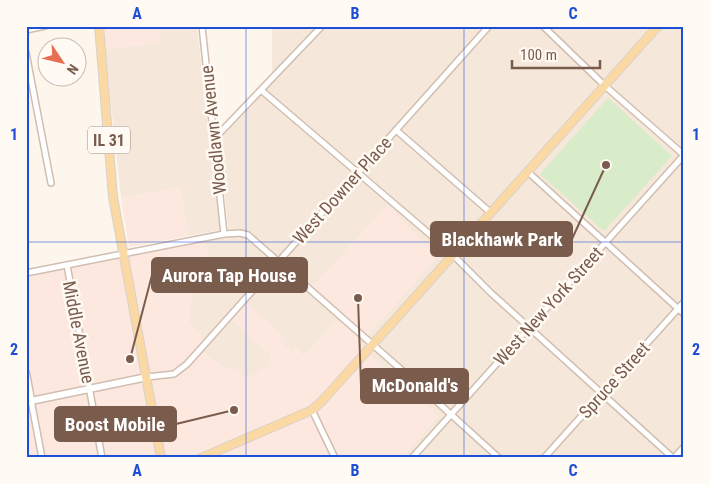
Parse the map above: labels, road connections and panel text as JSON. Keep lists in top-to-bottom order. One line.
{"streets":{"main road":["IL 31"],"street":["Woodlawn Avenue","West Downer Place","West New York Street","Middle Avenue","Spruce Street"]},"crossings":[["IL 31","West Downer Place"],["West Downer Place","Middle Avenue"]],"places":["Blackhawk Park","McDonald's","Aurora Tap House","Boost Mobile"],"scale_bar":"100 m","north":"bottom right","grid":{"columns":["A","B","C"],"rows":["1","2"]}}
